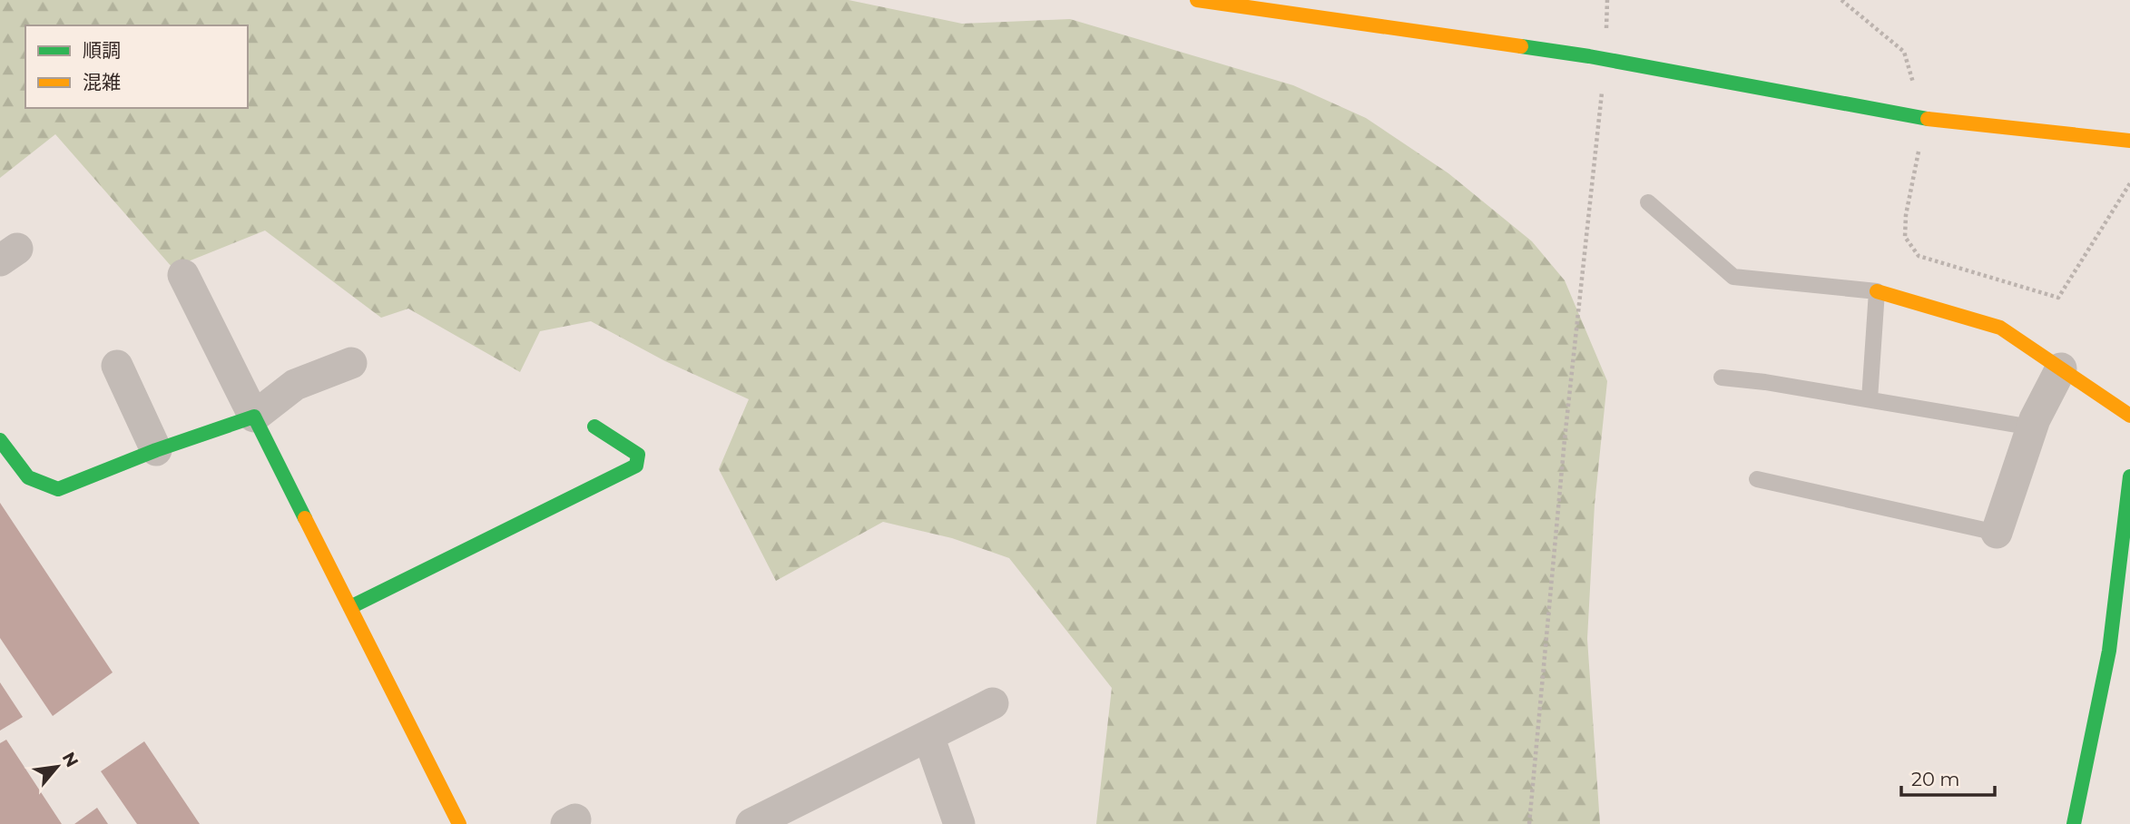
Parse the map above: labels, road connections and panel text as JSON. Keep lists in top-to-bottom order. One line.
{"legend":["順調","混雑"],"scale_bar":"20 m","north":"top right"}
